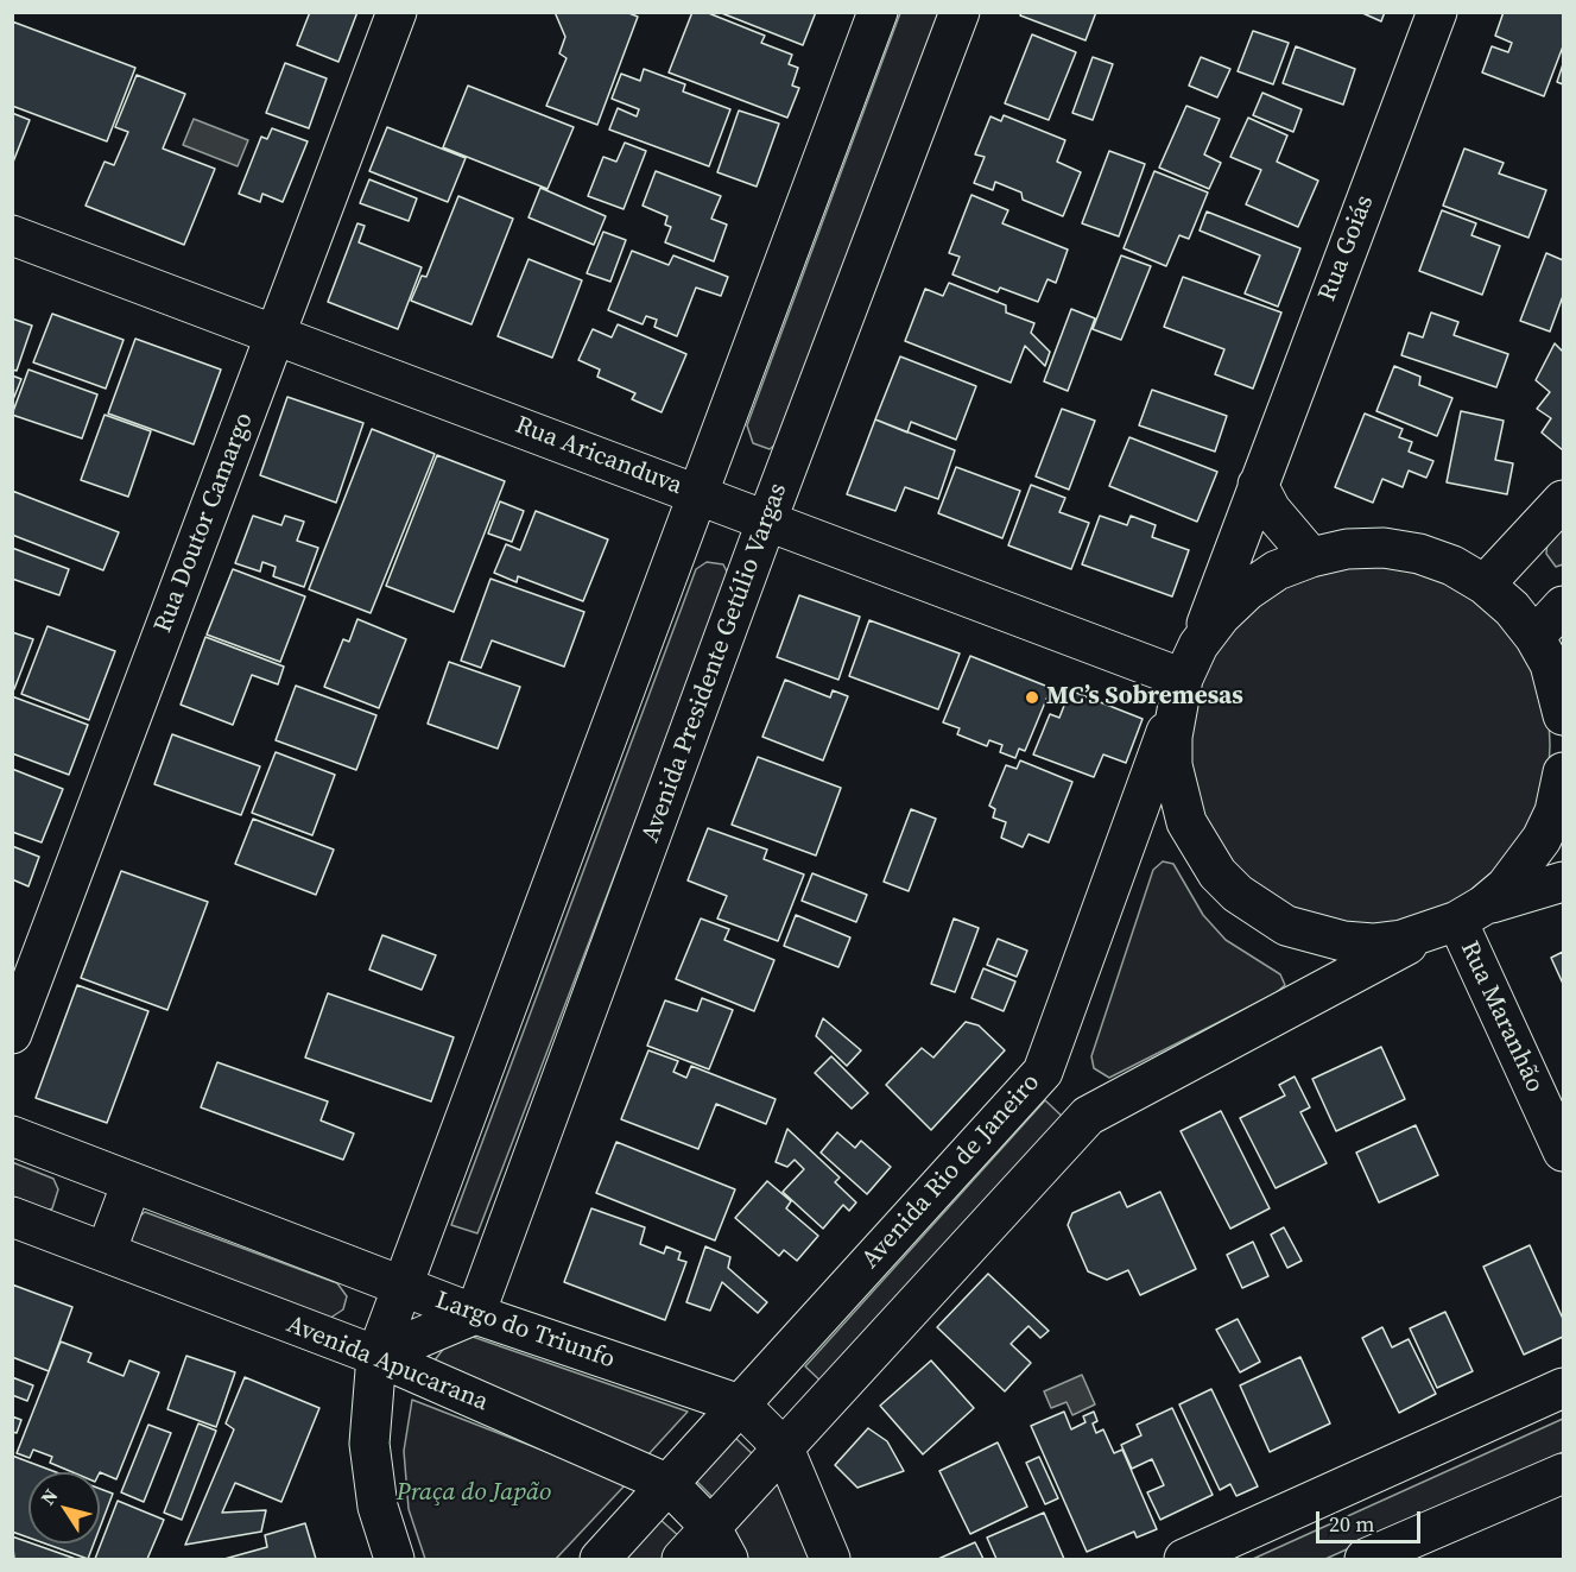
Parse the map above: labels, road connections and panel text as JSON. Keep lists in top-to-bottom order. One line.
{"streets":{"street":["Rua Goiás","Rua Aricanduva","Rua Doutor Camargo","Avenida Presidente Getúlio Vargas","Rua Maranhão","Avenida Rio de Janeiro","Largo do Triunfo","Avenida Apucarana"]},"crossings":[["Rua Goiás","Rua Aricanduva"],["Rua Goiás","Avenida Rio de Janeiro"],["Rua Aricanduva","Rua Doutor Camargo"],["Rua Aricanduva","Avenida Presidente Getúlio Vargas"],["Rua Aricanduva","Avenida Rio de Janeiro"],["Avenida Presidente Getúlio Vargas","Largo do Triunfo"],["Avenida Rio de Janeiro","Largo do Triunfo"],["Avenida Rio de Janeiro","Avenida Apucarana"],["Largo do Triunfo","Avenida Apucarana"]],"parks":["Praça do Japão"],"places":["MC’s Sobremesas"],"scale_bar":"20 m","north":"top left"}
